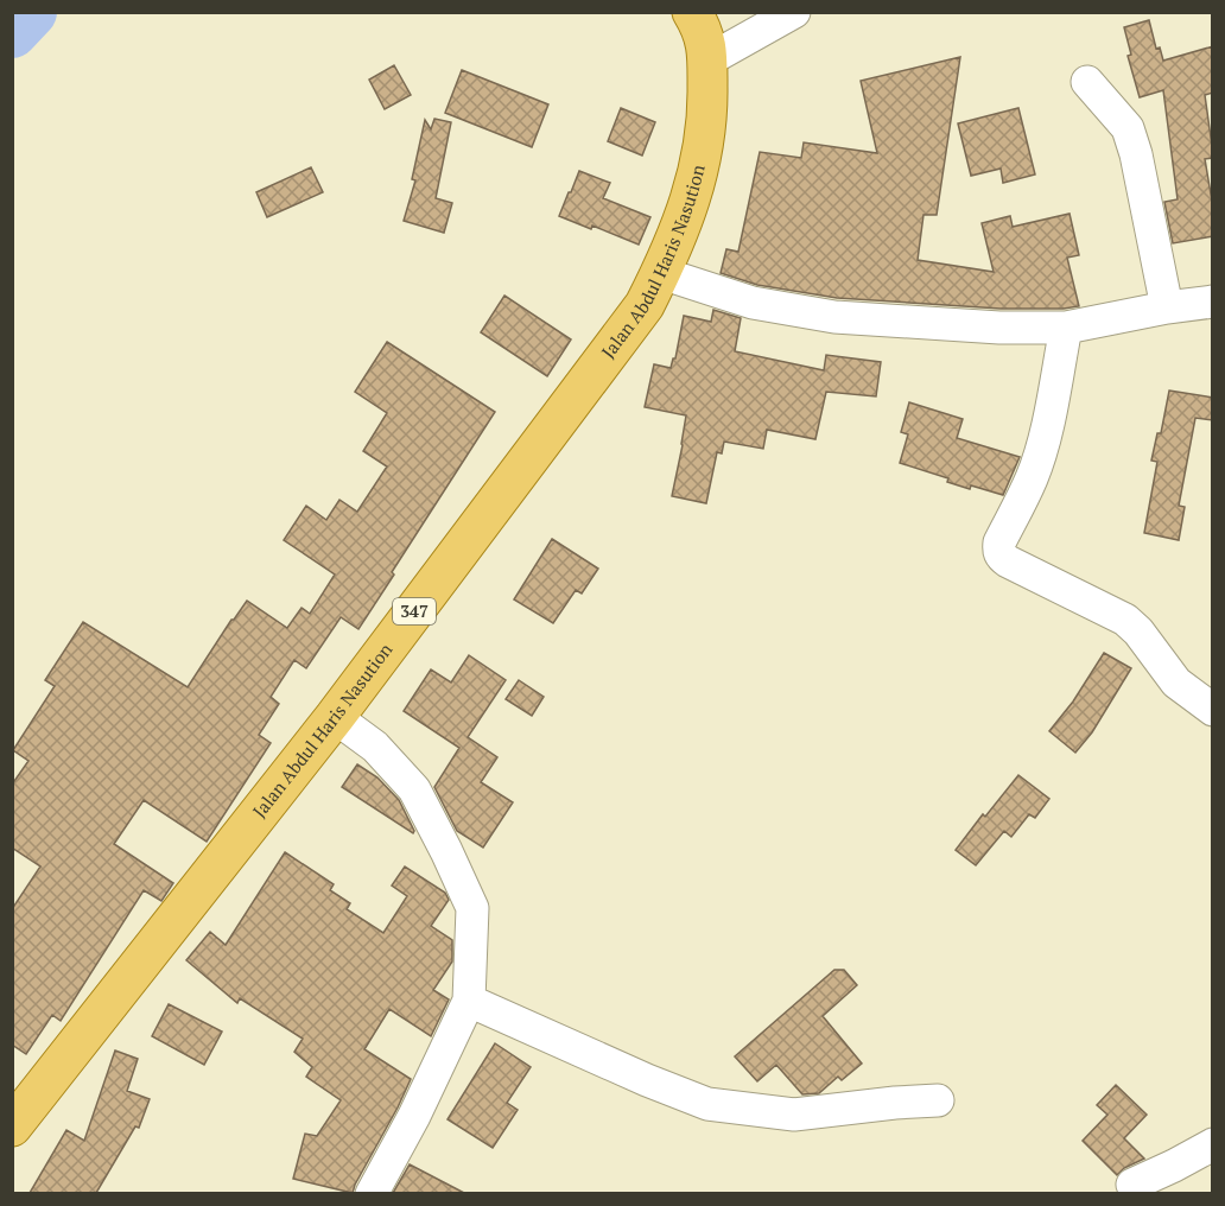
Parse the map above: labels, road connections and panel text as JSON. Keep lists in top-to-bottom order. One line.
{"streets":{"main road":["Jalan Abdul Haris Nasution","347"]}}
